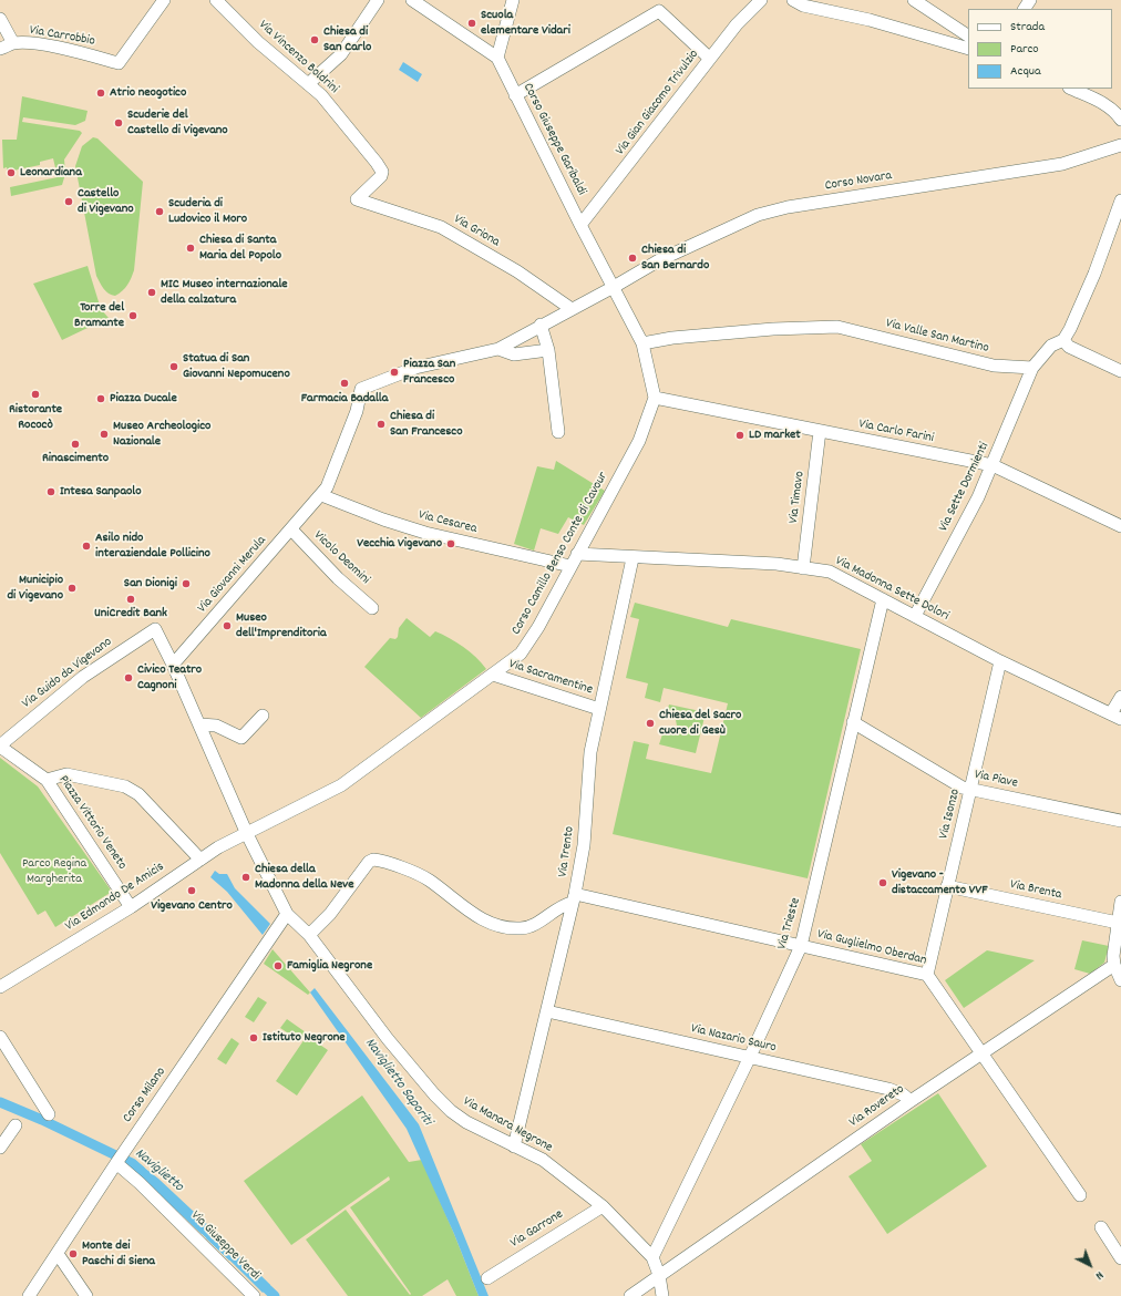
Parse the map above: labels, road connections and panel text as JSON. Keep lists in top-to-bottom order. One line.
{"streets":{"street":["Via Carrobbio","Via Vincenzo Boldrini","Via Gian Giacomo Trivulzio","Corso Giuseppe Garibaldi","Corso Novara","Via Griona","Via Valle San Martino","Via Carlo Farini","Via Sette Dormienti","Via Timavo","Via Cesarea","Corso Camillo Benso Conte di Cavour","Vicolo Deomini","Via Giovanni Merula","Via Madonna Sette Dolori","Via Guido da Vigevano","Via Sacramentine","Via Piave","Via Isonzo","Piazza Vittorio Veneto","Via Trento","Via Brenta","Via Edmondo De Amicis","Via Trieste","Via Guglielmo Oberdan","Via Nazario Sauro","Corso Milano","Via Rovereto","Via Manara Negrone","Via Garrone","Via Giuseppe Verdi"]},"crossings":[["Via Vincenzo Boldrini","Via Griona"],["Via Gian Giacomo Trivulzio","Corso Giuseppe Garibaldi"],["Corso Giuseppe Garibaldi","Corso Novara"],["Corso Novara","Via Griona"],["Corso Novara","Via Giovanni Merula"],["Via Valle San Martino","Via Sette Dormienti"],["Via Carlo Farini","Via Sette Dormienti"],["Via Carlo Farini","Via Timavo"],["Via Carlo Farini","Corso Camillo Benso Conte di Cavour"],["Via Sette Dormienti","Via Madonna Sette Dolori"],["Via Timavo","Via Madonna Sette Dolori"],["Via Cesarea","Corso Camillo Benso Conte di Cavour"],["Via Cesarea","Via Giovanni Merula"],["Corso Camillo Benso Conte di Cavour","Via Madonna Sette Dolori"],["Corso Camillo Benso Conte di Cavour","Via Sacramentine"],["Corso Camillo Benso Conte di Cavour","Via Edmondo De Amicis"],["Corso Camillo Benso Conte di Cavour","Via Manara Negrone"],["Vicolo Deomini","Via Giovanni Merula"],["Via Giovanni Merula","Via Manara Negrone"],["Via Madonna Sette Dolori","Via Isonzo"],["Via Madonna Sette Dolori","Via Trento"],["Via Madonna Sette Dolori","Via Trieste"],["Via Guido da Vigevano","Piazza Vittorio Veneto"],["Via Guido da Vigevano","Via Manara Negrone"],["Via Sacramentine","Via Trento"],["Via Piave","Via Isonzo"],["Via Piave","Via Trieste"],["Via Isonzo","Via Brenta"],["Via Isonzo","Via Guglielmo Oberdan"],["Piazza Vittorio Veneto","Via Edmondo De Amicis"],["Via Trento","Via Guglielmo Oberdan"],["Via Trento","Via Nazario Sauro"],["Via Trento","Via Manara Negrone"],["Via Edmondo De Amicis","Via Manara Negrone"],["Via Trieste","Via Guglielmo Oberdan"],["Via Trieste","Via Nazario Sauro"],["Via Trieste","Via Manara Negrone"],["Via Guglielmo Oberdan","Via Rovereto"],["Via Nazario Sauro","Via Rovereto"],["Corso Milano","Via Manara Negrone"],["Corso Milano","Via Giuseppe Verdi"],["Via Rovereto","Via Manara Negrone"],["Via Manara Negrone","Via Garrone"]],"water":["Naviglietto Saporiti","Naviglietto"],"parks":["Parco Regina Margherita"],"places":["Scuola elementare Vidari","Chiesa di San Carlo","Atrio neogotico","Scuderie del Castello di Vigevano","Leonardiana","Castello di Vigevano","Scuderia di Ludovico il Moro","Chiesa di Santa Maria del Popolo","Chiesa di San Bernardo","MIC Museo internazionale della calzatura","Torre del Bramante","Statua di San Giovanni Nepomuceno","Piazza San Francesco","Farmacia Badalla","Ristorante Rococò","Piazza Ducale","Chiesa di San Francesco","Museo Archeologico Nazionale","LD market","Rinascimento","Intesa Sanpaolo","Vecchia Vigevano","Asilo nido interaziendale Pollicino","San Dionigi","Municipio di Vigevano","UniCredit Bank","Museo dell'Imprenditoria","Civico Teatro Cagnoni","Chiesa del Sacro cuore di Gesù","Chiesa della Madonna della Neve","Vigevano - distaccamento VVF","Vigevano Centro","Famiglia Negrone","Istituto Negrone","Monte dei Paschi di Siena"],"legend":["Strada","Parco","Acqua"],"north":"bottom right"}
